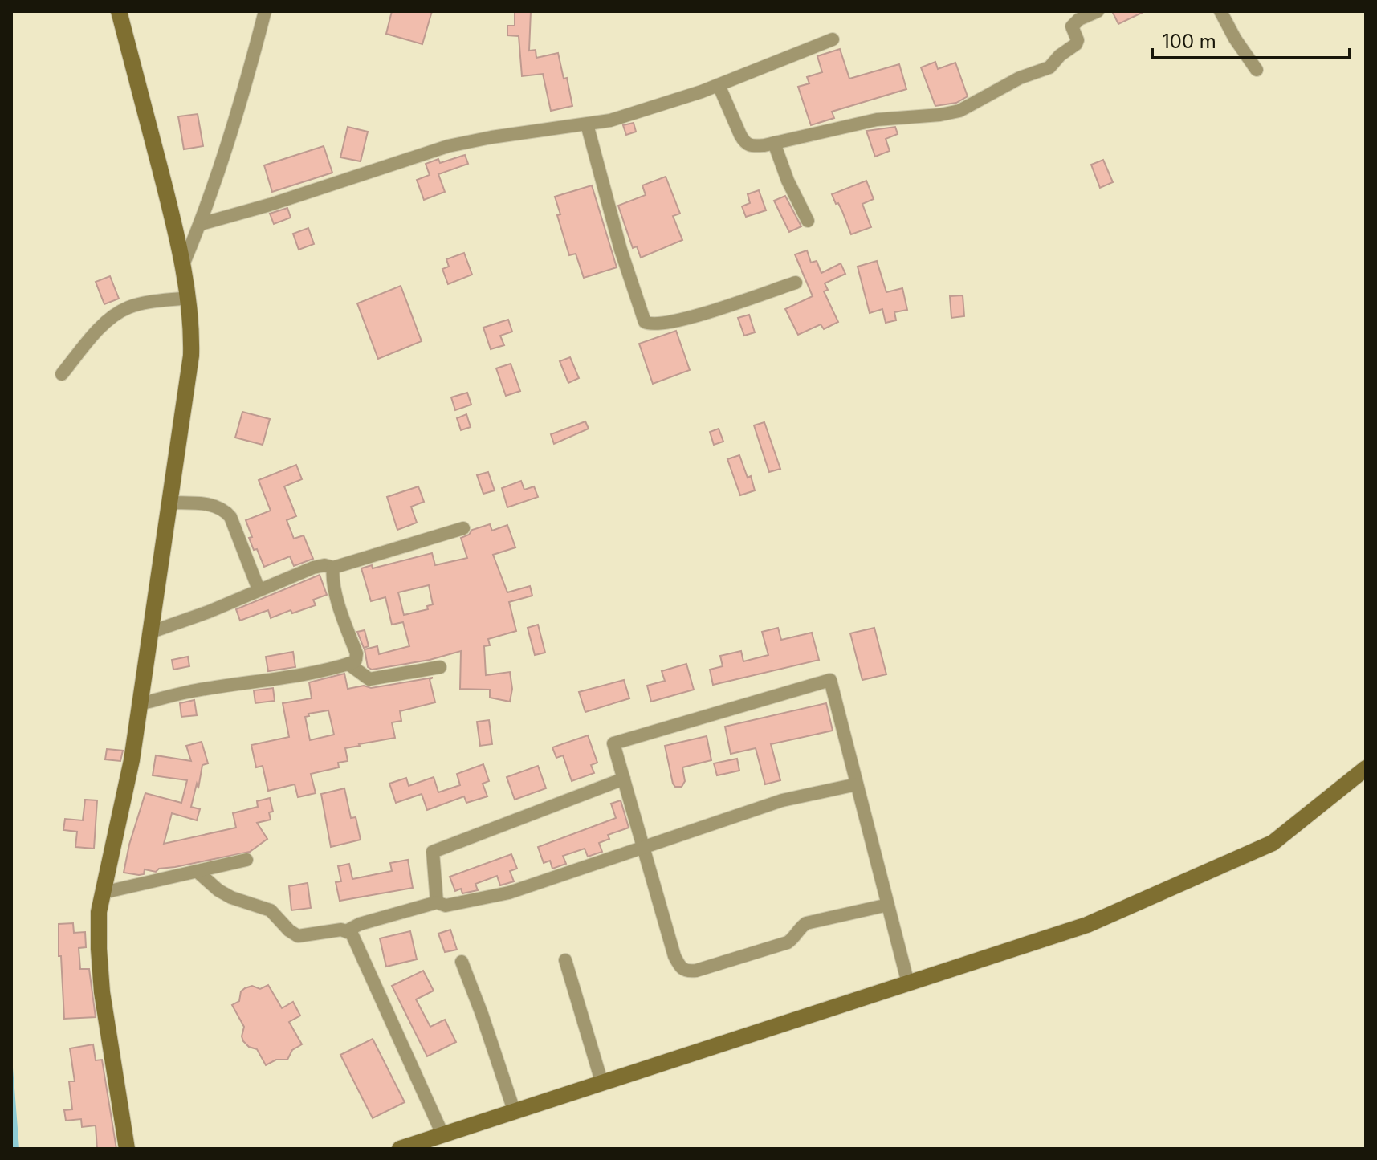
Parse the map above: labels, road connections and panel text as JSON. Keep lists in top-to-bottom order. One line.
{"scale_bar":"100 m"}
